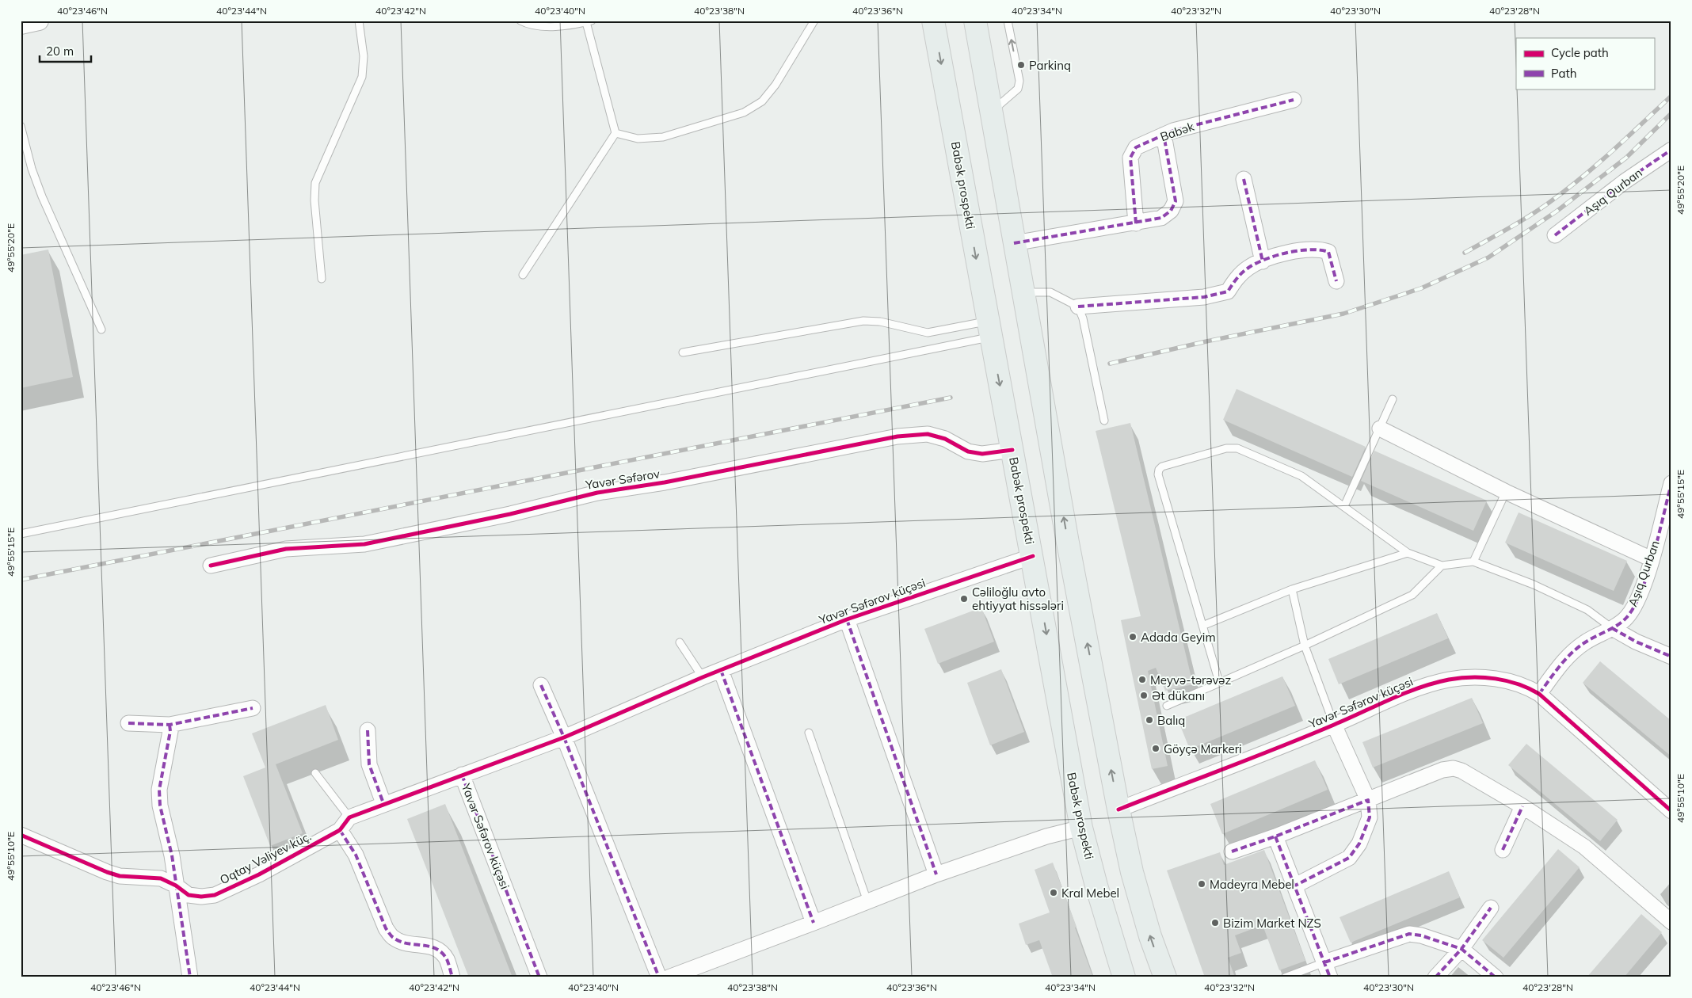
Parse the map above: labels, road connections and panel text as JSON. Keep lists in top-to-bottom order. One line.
{"streets":{"main road":["Babək prospekti"],"street":["Babək","Aşıq Qurban","Yavər Səfərov","Yavər Səfərov küçəsi","Oqtay Vəliyev küç."]},"crossings":[["Babək prospekti","Yavər Səfərov"],["Babək prospekti","Yavər Səfərov küçəsi"],["Aşıq Qurban","Yavər Səfərov küçəsi"]],"places":["Parkinq","Cəliloğlu avto ehtiyyat hissələri","Adada Geyim","Meyvə-tərəvəz","Ət dükanı","Balıq","Göyçə Markeri","Madeyra Mebel","Kral Mebel","Bizim Market NZS"],"legend":["Cycle path","Path"],"scale_bar":"20 m","coordinates":["40°23'46\"N","40°23'44\"N","40°23'42\"N","40°23'40\"N","40°23'38\"N","40°23'36\"N","40°23'34\"N","40°23'32\"N","40°23'30\"N","40°23'28\"N","49°55'20\"E","49°55'15\"E","49°55'10\"E"]}
